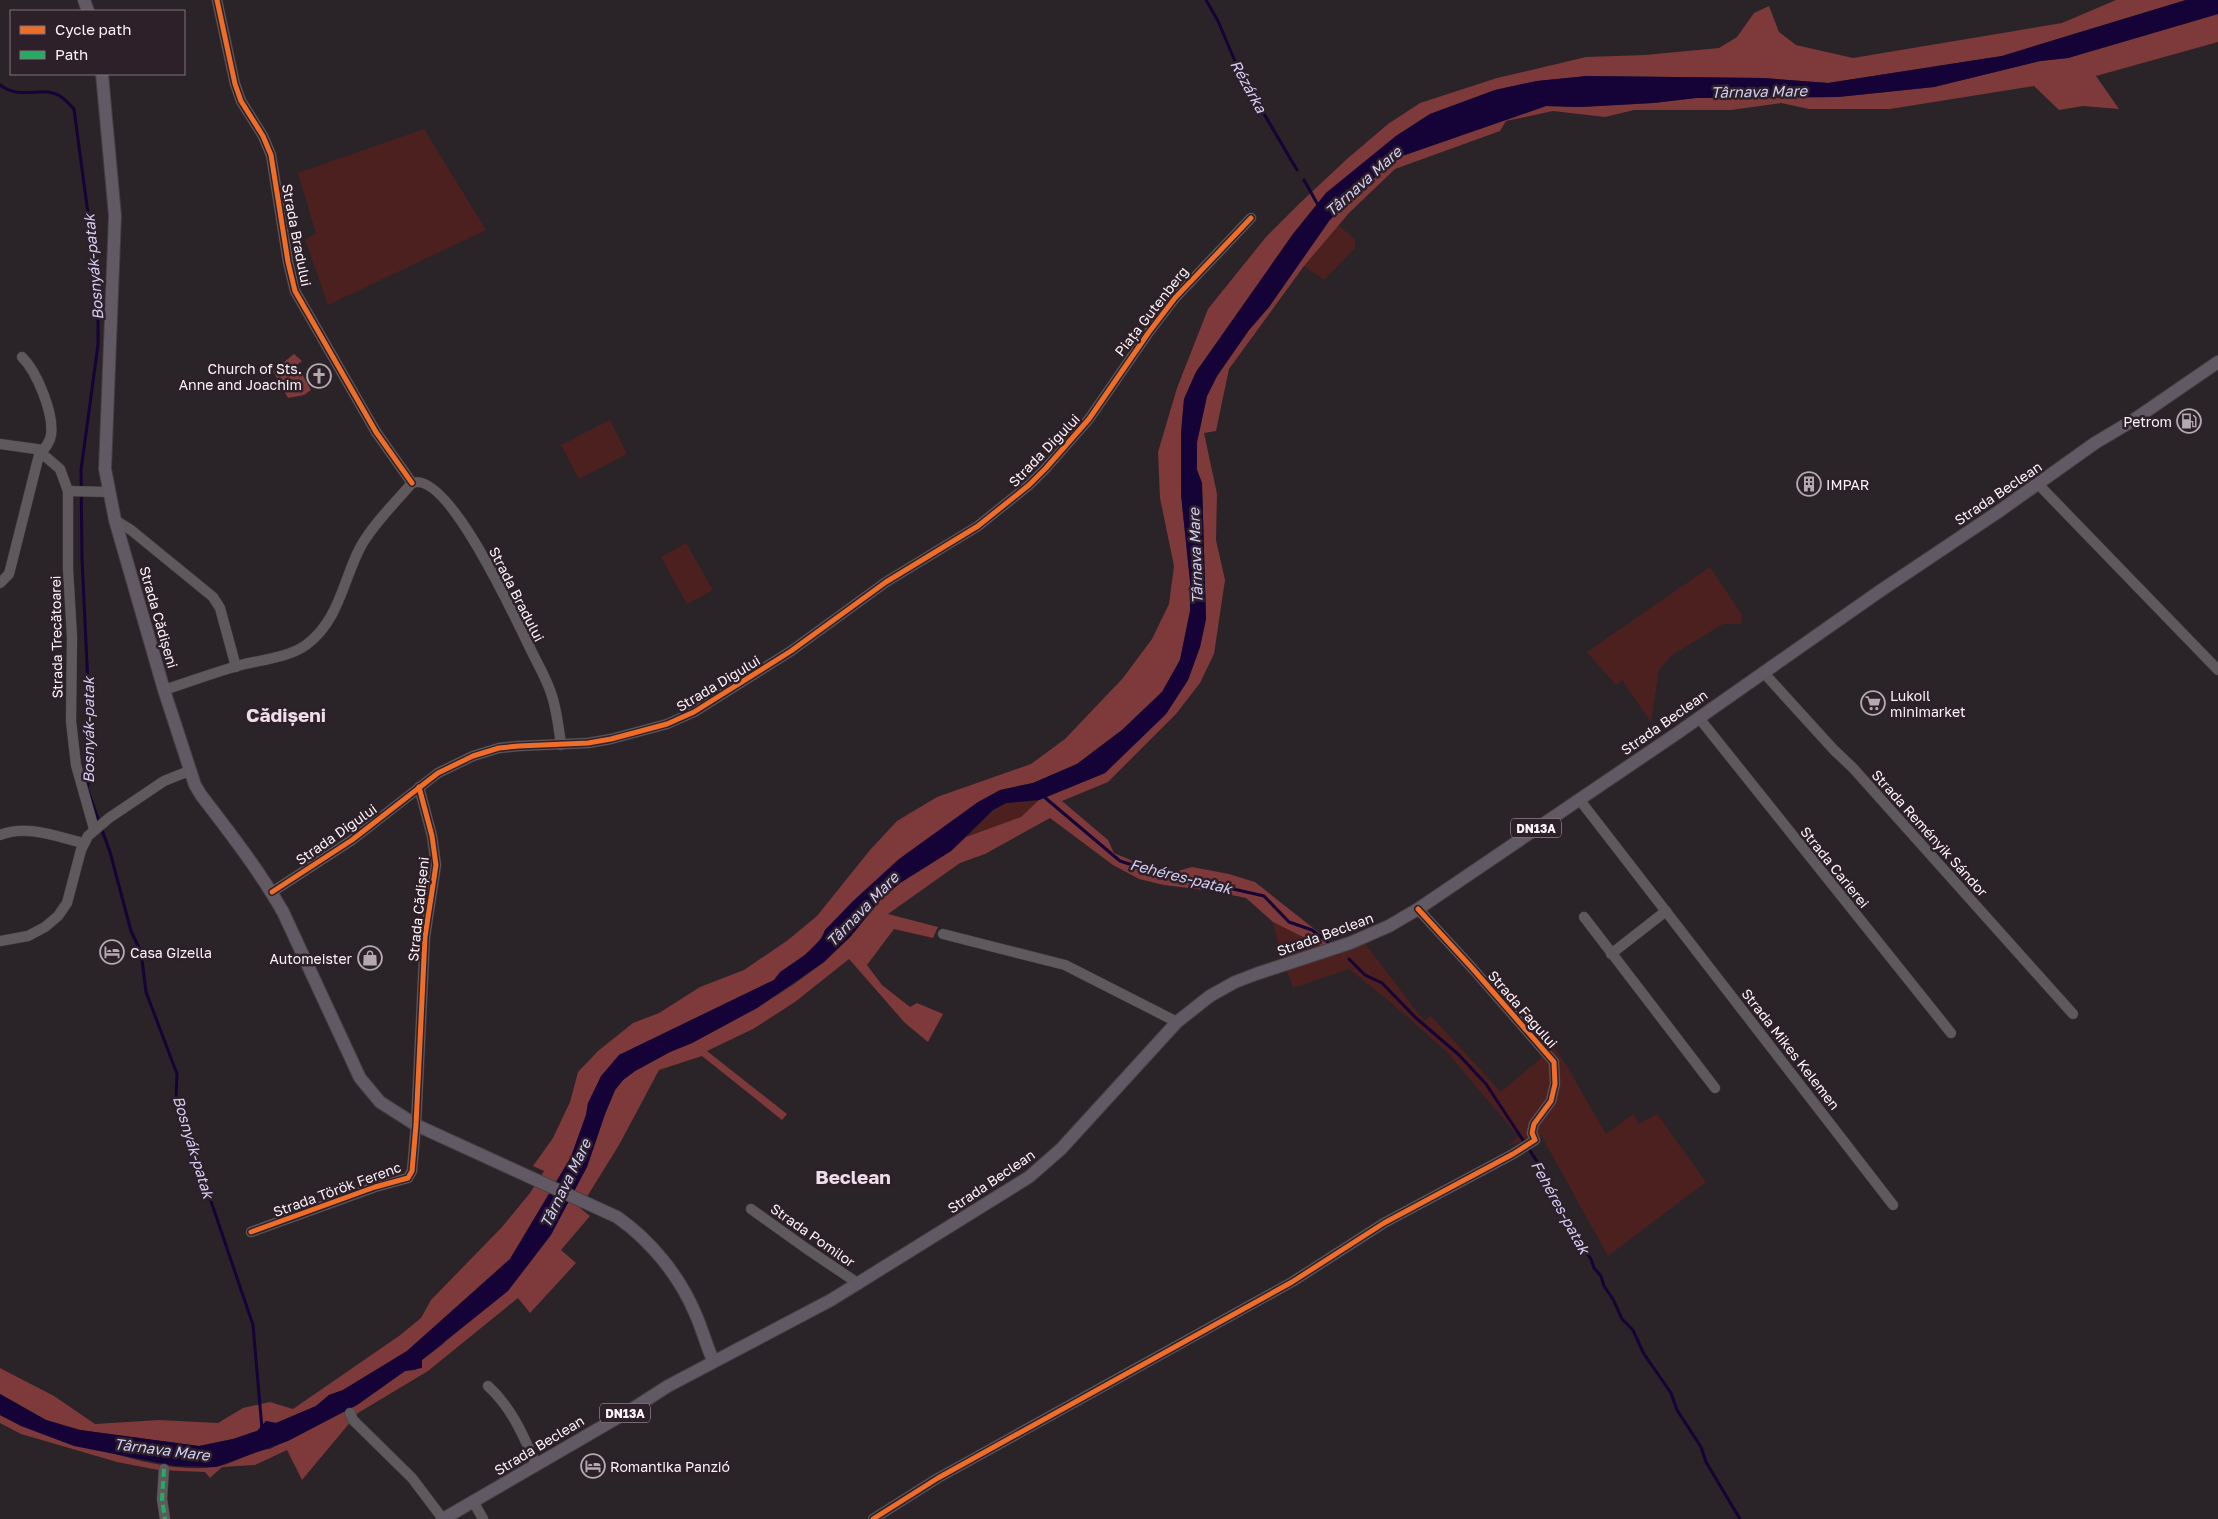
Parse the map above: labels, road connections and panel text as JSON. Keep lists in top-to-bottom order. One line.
{"streets":{"main road":["Strada Beclean","Strada Cădișeni","DN13A"],"street":["Strada Bradului","Piața Gutenberg","Strada Digului","Strada Trecătoarei","Strada Reményik Sándor","Strada Carierei","Strada Fagului","Strada Mikes Kelemen","Strada Török Ferenc","Strada Pomilor"]},"crossings":[["Strada Bradului","Strada Digului"],["Piața Gutenberg","Strada Digului"],["Strada Digului","Strada Cădișeni"],["Strada Beclean","Strada Cădișeni"],["Strada Beclean","Strada Reményik Sándor"],["Strada Beclean","Strada Carierei"],["Strada Beclean","Strada Fagului"],["Strada Beclean","Strada Mikes Kelemen"],["Strada Beclean","Strada Pomilor"],["Strada Cădișeni","Strada Török Ferenc"]],"districts":["Cădișeni","Beclean"],"water":["Rézárka","Târnava Mare","Bosnyák-patak","Fehéres-patak"],"places":{"church":["Church of Sts. Anne and Joachim"],"fuel station":["Petrom"],"building":["IMPAR"],"supermarket":["Lukoil minimarket"],"hotel":["Casa Gizella","Romantika Panzió"],"shop":["Automeister"]},"legend":["Cycle path","Path"]}
